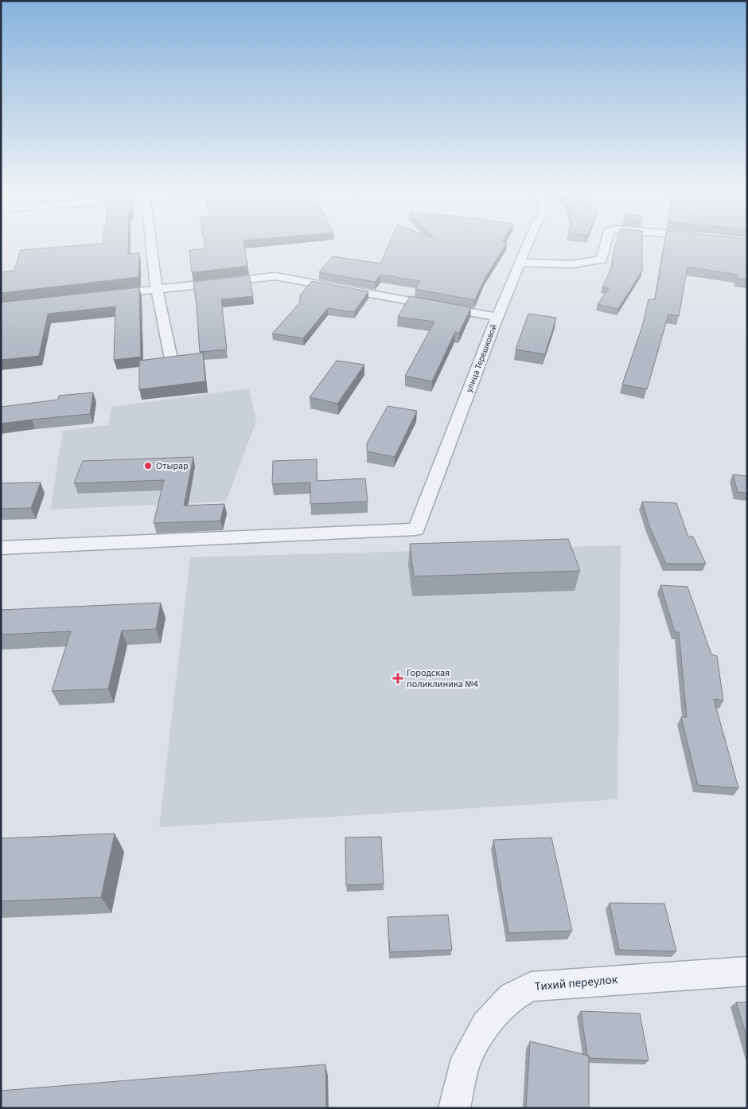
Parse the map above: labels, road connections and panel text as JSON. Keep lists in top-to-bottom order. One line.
{"streets":{"street":["улица Терешковой","Тихий переулок"]},"places":{"other":["Отырар"],"health":["Городская поликлиника №4"]}}
